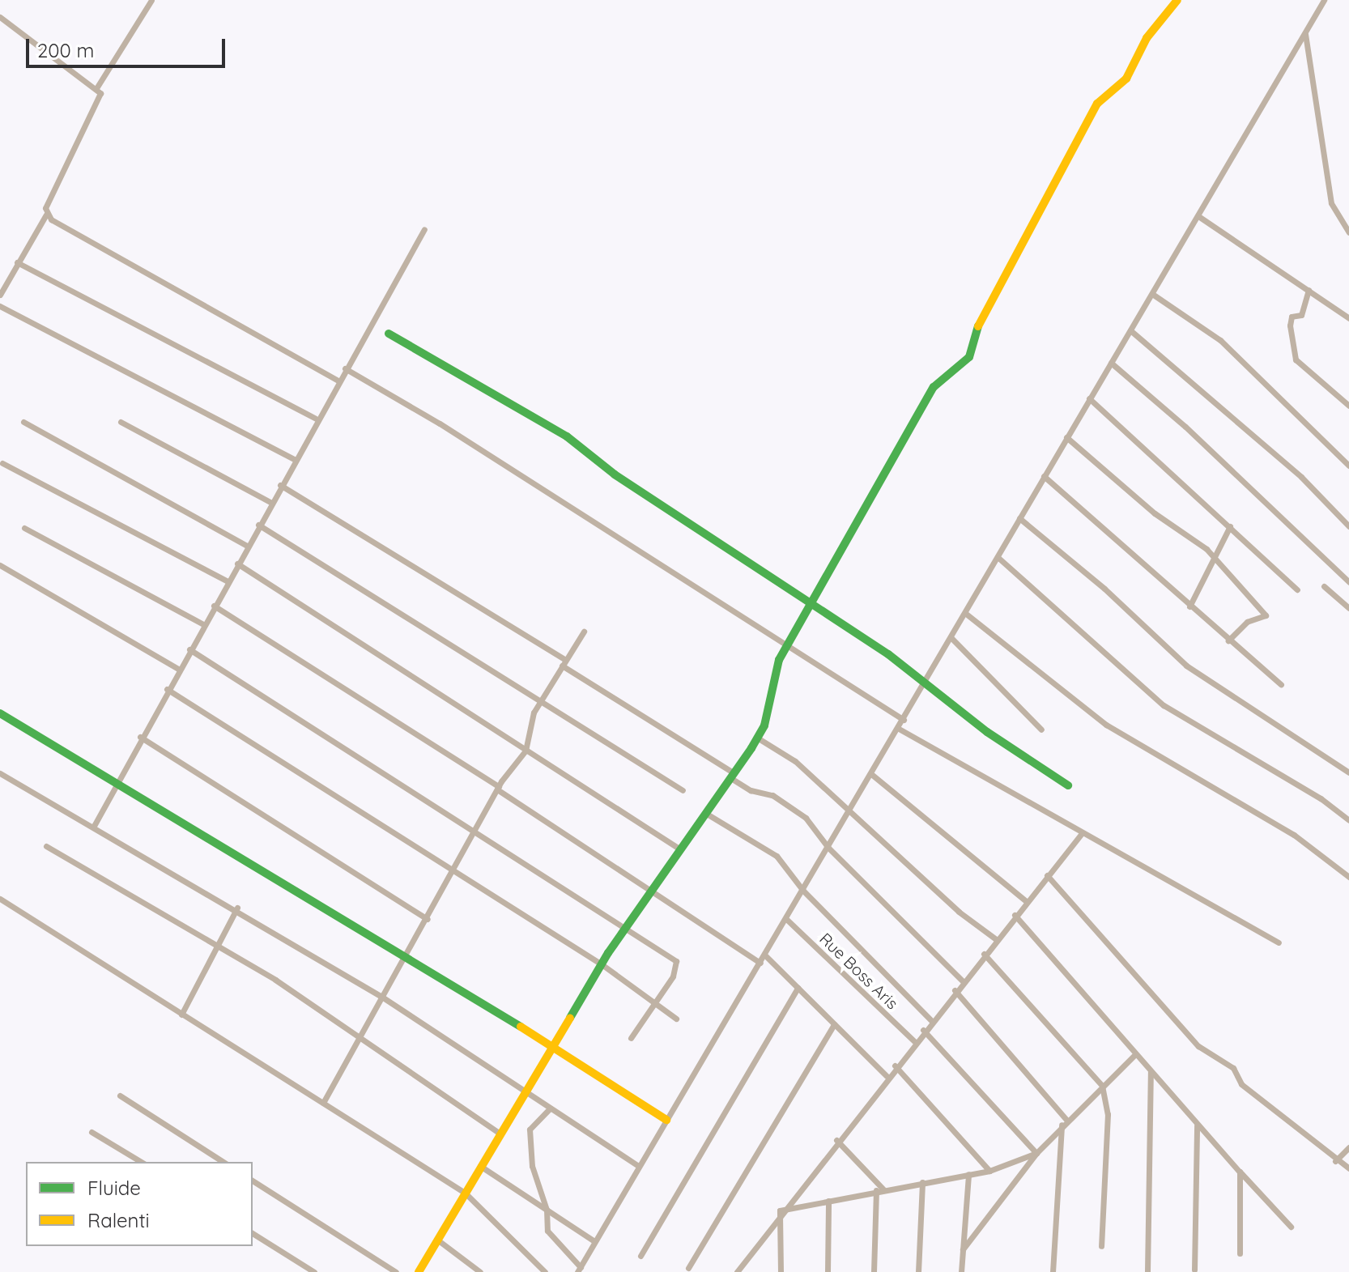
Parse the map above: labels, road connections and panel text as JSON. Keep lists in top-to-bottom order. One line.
{"streets":{"street":["Rue Boss Aris"]},"legend":["Fluide","Ralenti"],"scale_bar":"200 m"}
